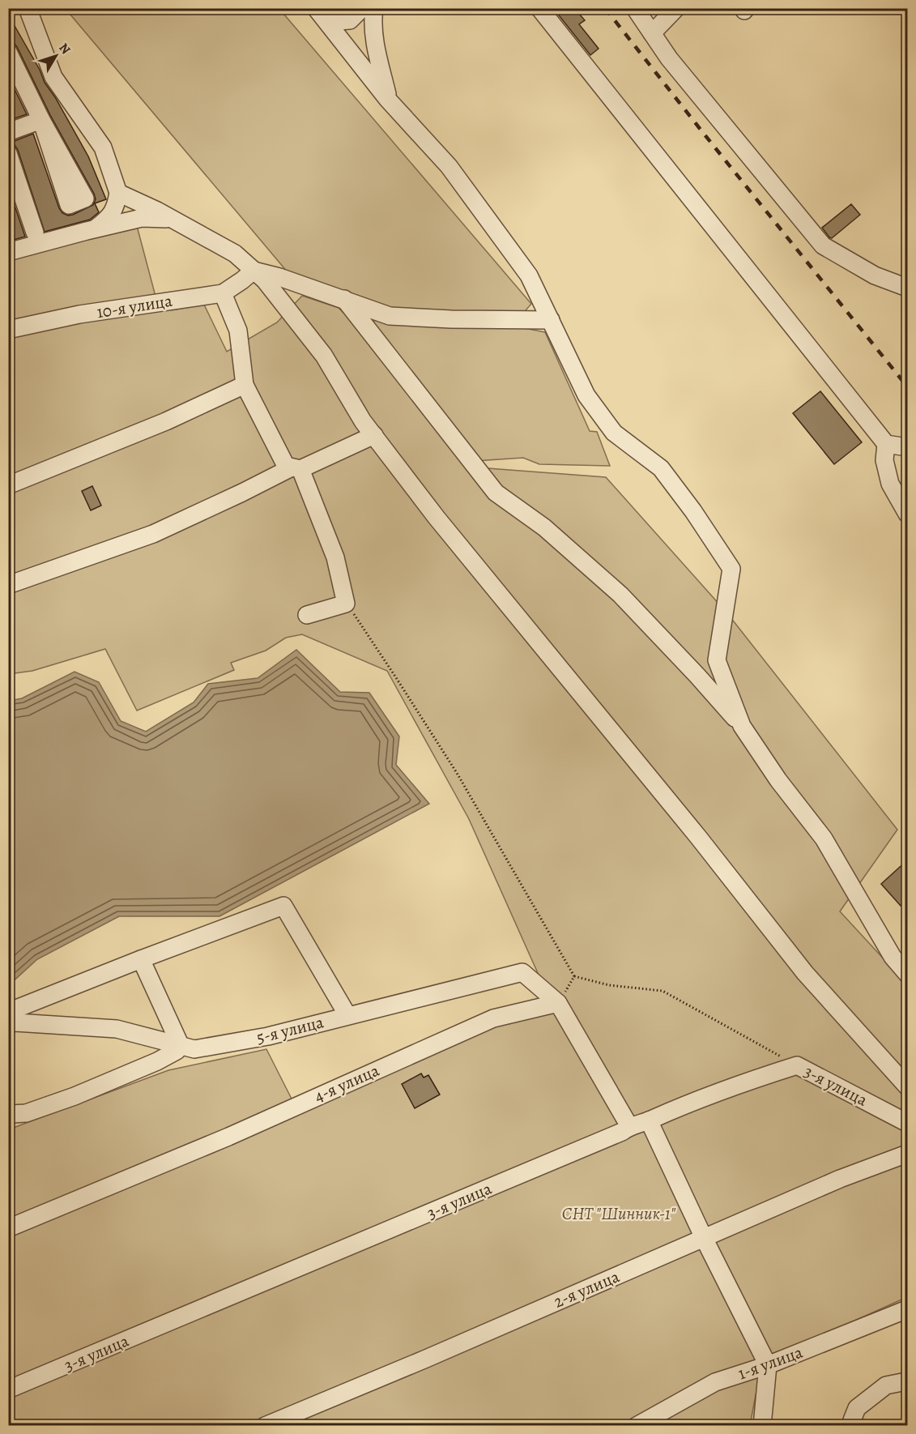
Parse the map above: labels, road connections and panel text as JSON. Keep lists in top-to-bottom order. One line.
{"streets":{"street":["10-я улица","5-я улица","4-я улица","3-я улица","2-я улица","1-я улица"]},"crossings":[["5-я улица","4-я улица"]],"parks":["СНТ \"Шинник-1\""],"north":"top right"}
